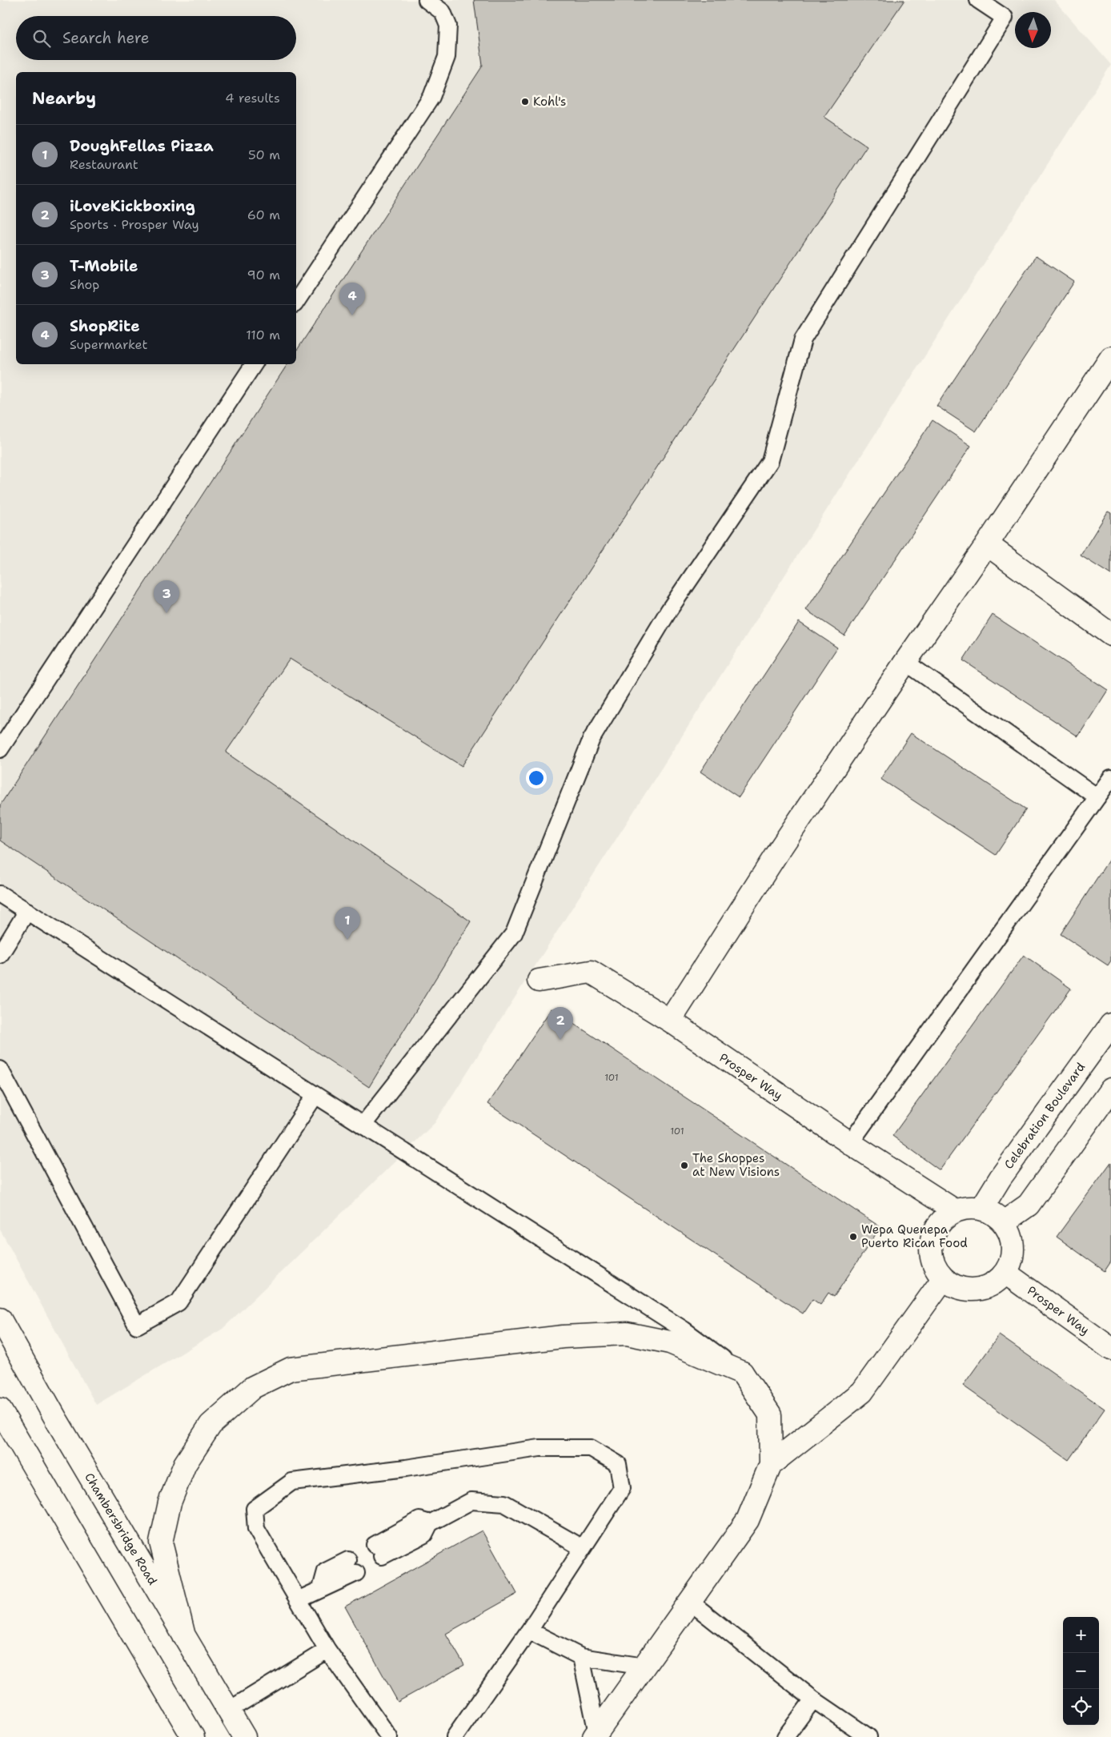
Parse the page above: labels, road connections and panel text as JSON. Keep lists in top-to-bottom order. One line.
{"streets":{"street":["Prosper Way","Celebration Boulevard","Chambersbridge Road"]},"crossings":[["Prosper Way","Celebration Boulevard"]],"places":["Kohl's","The Shoppes at New Visions","Wepa Quenepa Puerto Rican Food"],"house_numbers":["101","101"],"north":"bottom","page":{"search":"Search here","heading":["Nearby","4 results"],"list":[{"mark":"1","name":"DoughFellas Pizza","note":"Restaurant","value":"50 m"},{"mark":"2","name":"iLoveKickboxing","note":"Sports · Prosper Way","value":"60 m"},{"mark":"3","name":"T-Mobile","note":"Shop","value":"90 m"},{"mark":"4","name":"ShopRite","note":"Supermarket","value":"110 m"}],"pins":["4","3","1","2"],"map_buttons":["+","−"]}}
